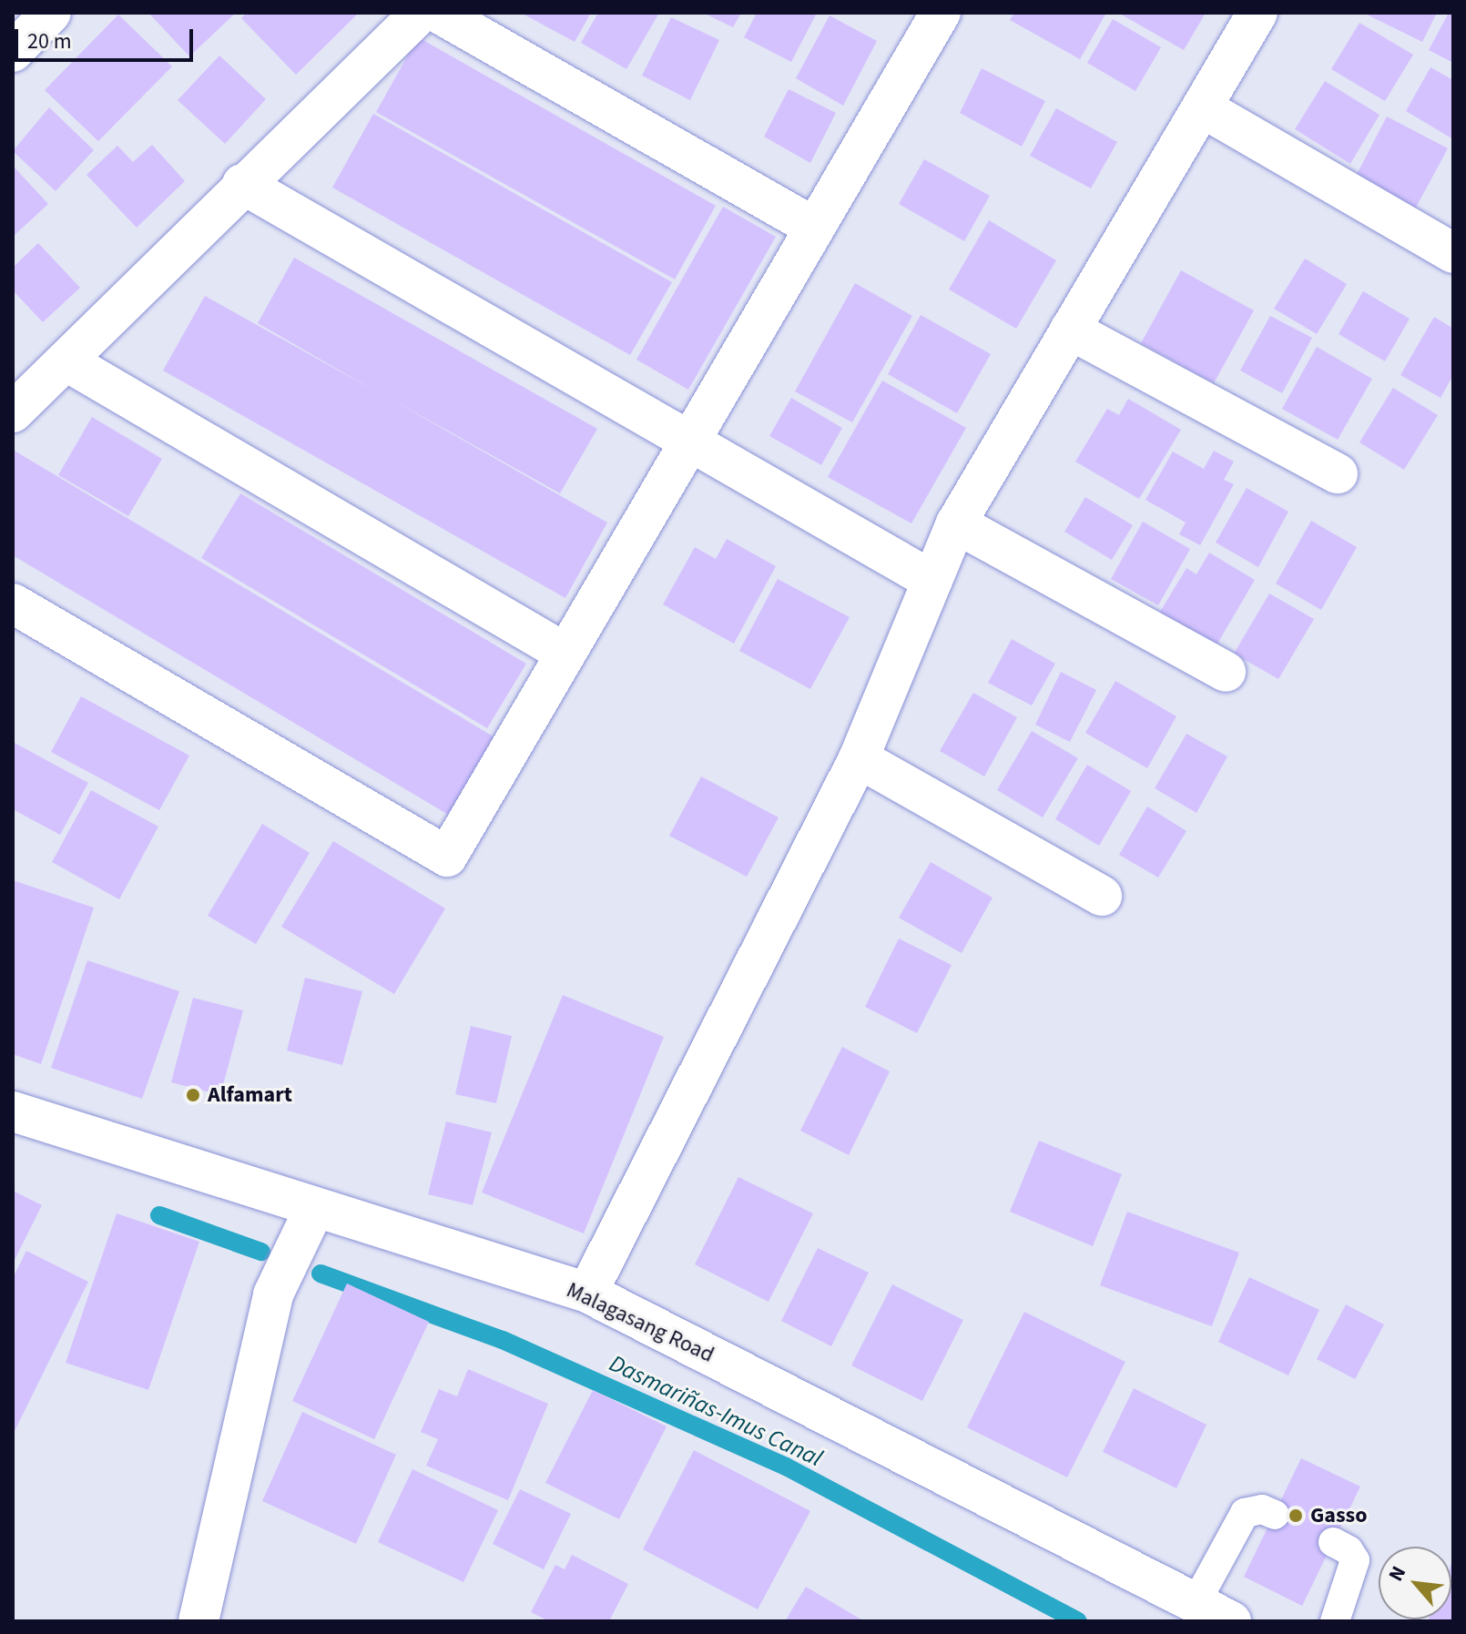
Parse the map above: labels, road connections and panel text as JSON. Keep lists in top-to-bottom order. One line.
{"streets":{"street":["Malagasang Road"]},"water":["Dasmariñas-Imus Canal"],"places":["Alfamart","Gasso"],"scale_bar":"20 m","north":"top left"}
